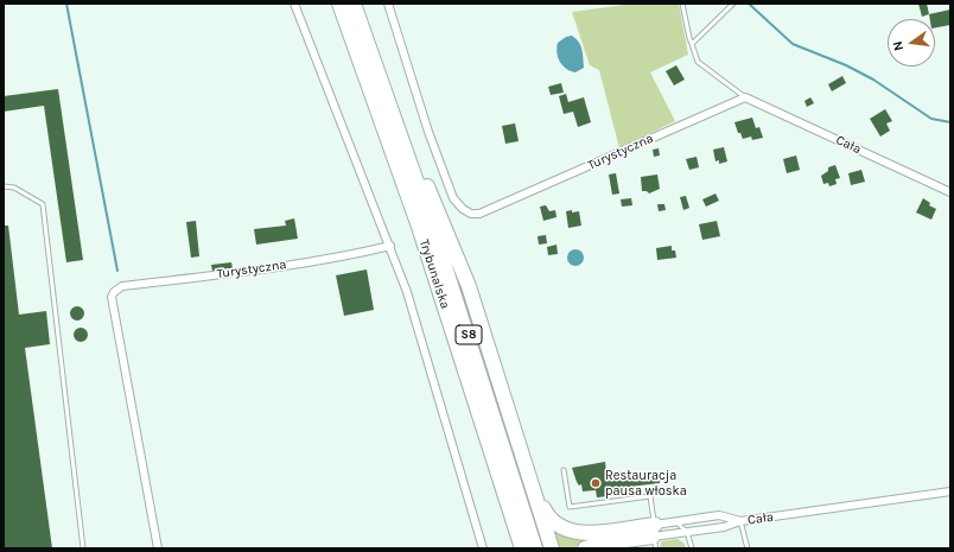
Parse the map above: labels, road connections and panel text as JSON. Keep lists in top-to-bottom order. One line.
{"streets":{"highway":["Trybunalska","S8"],"street":["Cała","Turystyczna"]},"crossings":[["Cała","Turystyczna"]],"places":["Restauracja pausa włoska"],"north":"left"}
